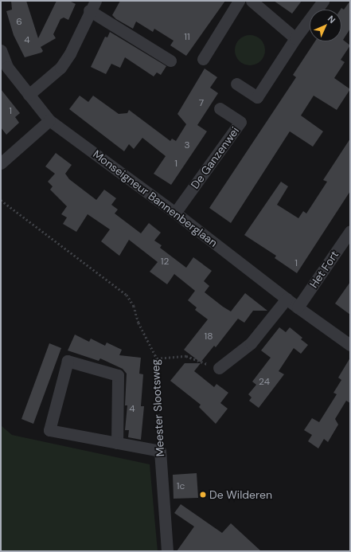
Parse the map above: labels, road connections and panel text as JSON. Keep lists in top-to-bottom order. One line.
{"streets":{"street":["De Ganzenwei","Monseigneur Bannenberglaan","Het Fort","Meester Slootsweg"]},"crossings":[["De Ganzenwei","Monseigneur Bannenberglaan"],["Monseigneur Bannenberglaan","Het Fort"]],"places":["De Wilderen"],"house_numbers":["6","11","4","7","1","3","1","12","1","18","24","4","1c"],"north":"top right"}
